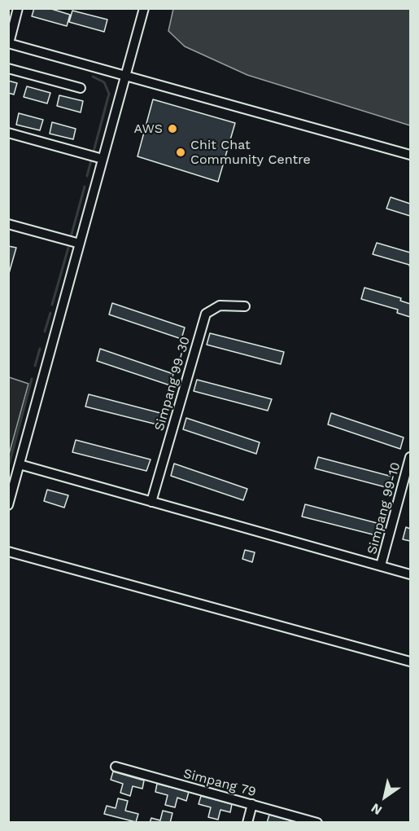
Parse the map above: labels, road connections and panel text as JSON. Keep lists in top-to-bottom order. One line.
{"streets":{"street":["Simpang 99-30","Simpang 99-10","Simpang 79"]},"places":["AWS","Chit Chat Community Centre"],"north":"bottom left"}
